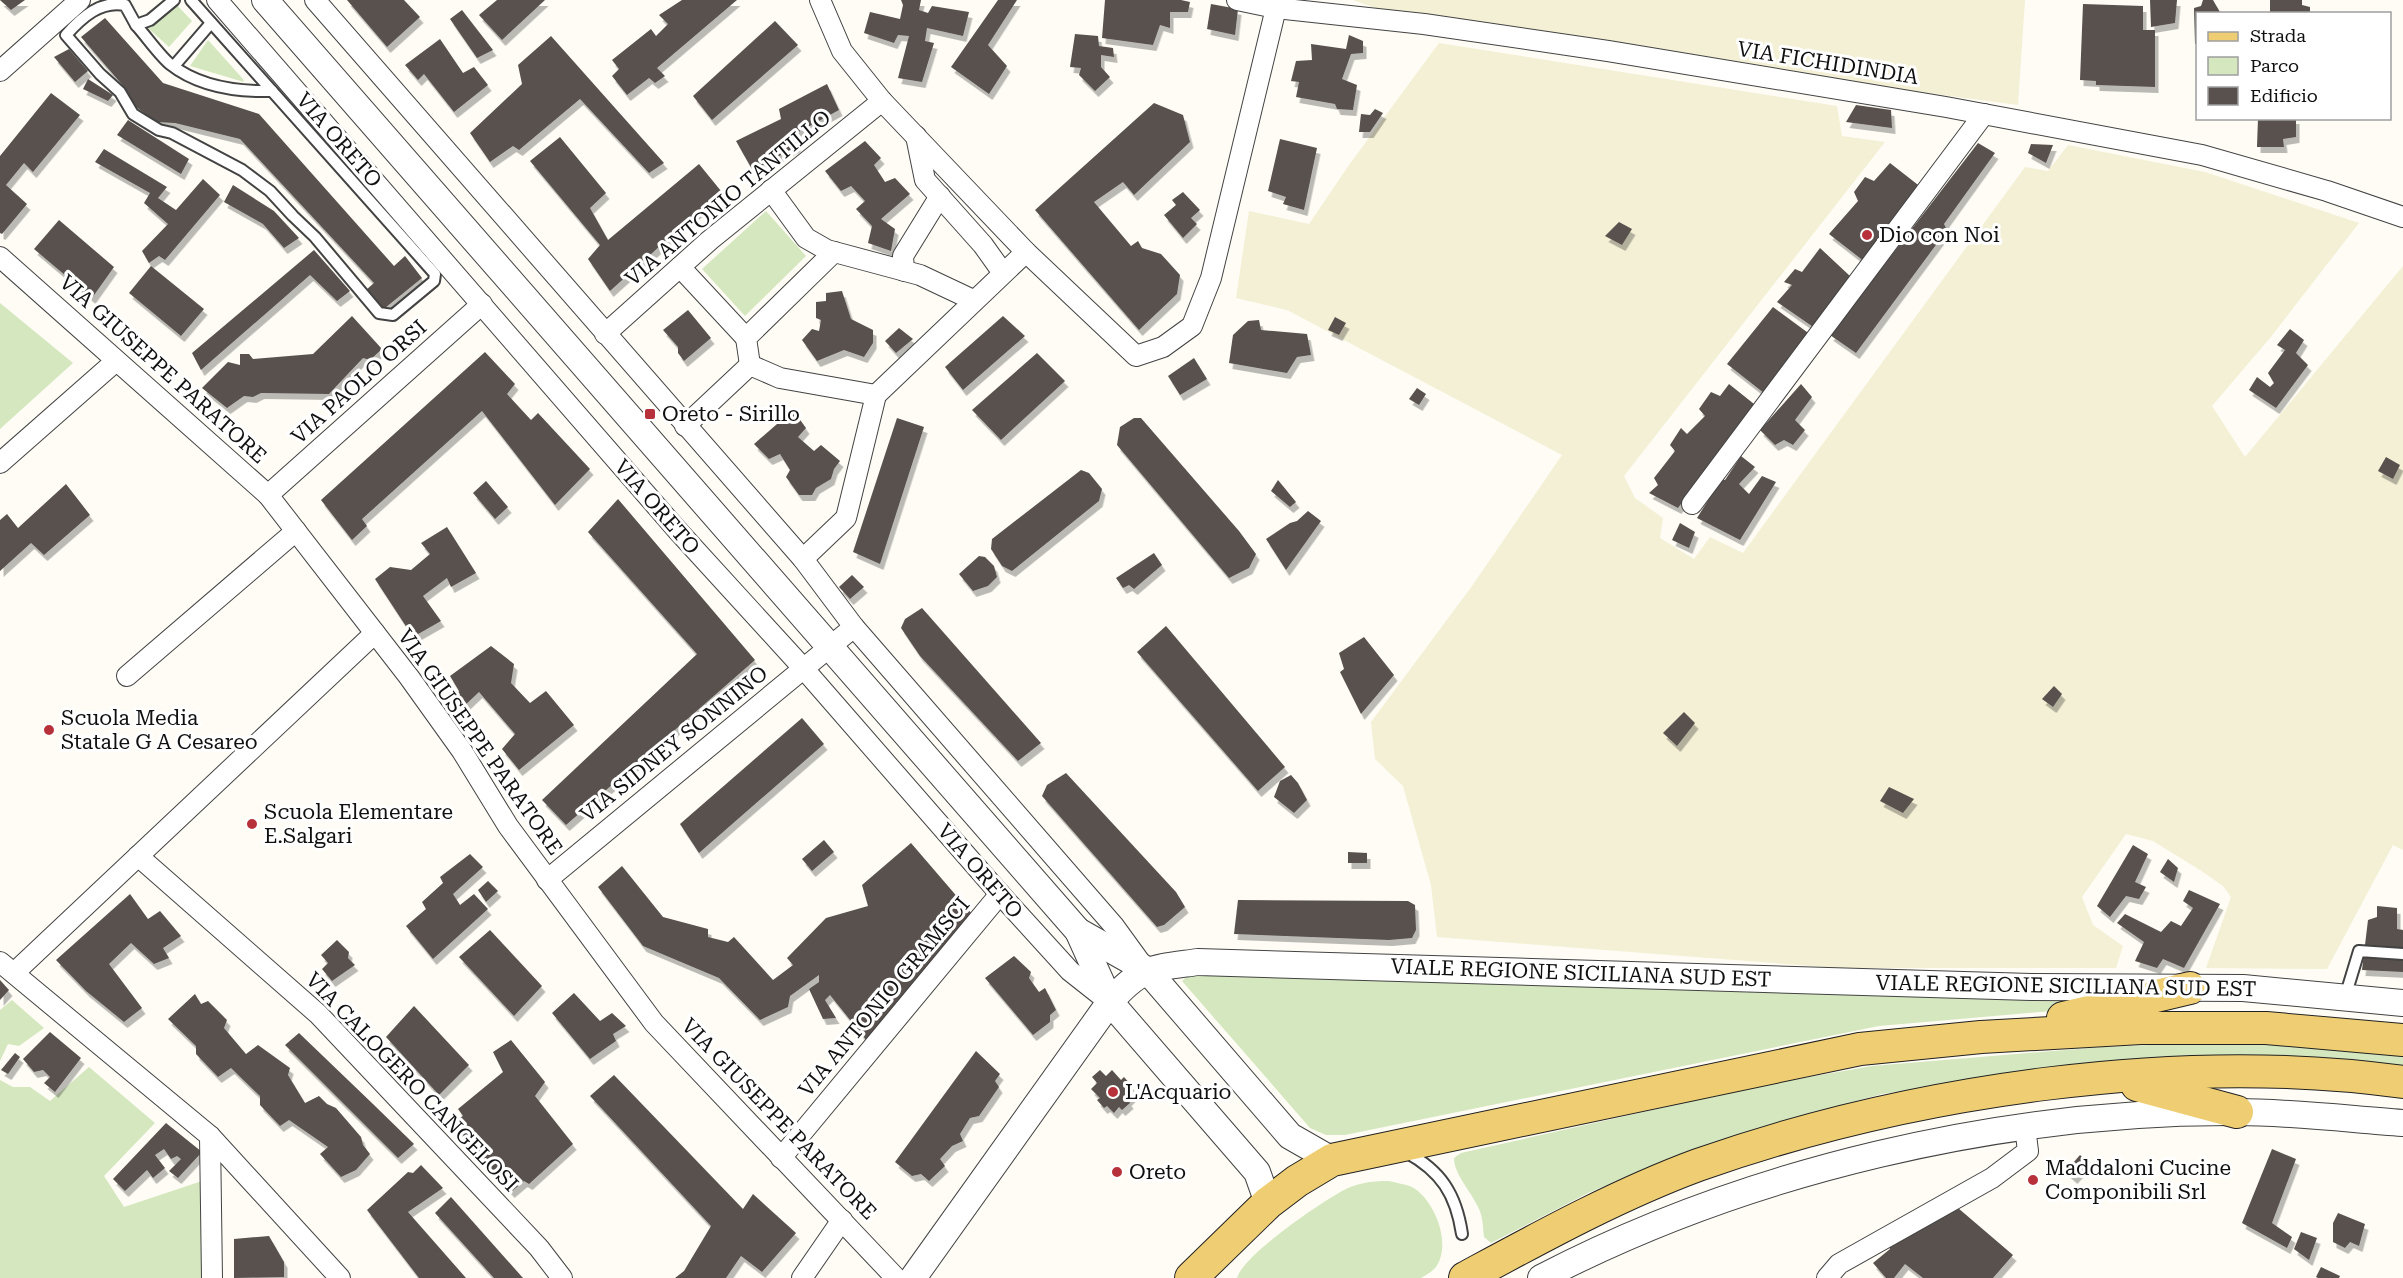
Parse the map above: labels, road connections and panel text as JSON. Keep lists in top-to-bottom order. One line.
{"streets":{"main road":["VIALE REGIONE SICILIANA SUD EST"],"street":["VIA FICHIDINDIA","VIA ORETO","VIA ANTONIO TANTILLO","VIA GIUSEPPE PARATORE","VIA PAOLO ORSI","VIA SIDNEY SONNINO","VIA ANTONIO GRAMSCI","VIA CALOGERO CANGELOSI"]},"crossings":[["VIA ORETO","VIA PAOLO ORSI"],["VIA ORETO","VIA SIDNEY SONNINO"],["VIA ORETO","VIALE REGIONE SICILIANA SUD EST"],["VIA ORETO","VIA ANTONIO GRAMSCI"],["VIA GIUSEPPE PARATORE","VIA PAOLO ORSI"],["VIA GIUSEPPE PARATORE","VIA SIDNEY SONNINO"],["VIA GIUSEPPE PARATORE","VIA ANTONIO GRAMSCI"]],"places":{"other":["Dio con Noi","Scuola Media Statale G A Cesareo","Scuola Elementare E.Salgari","L'Acquario","Oreto","Maddaloni Cucine Componibili Srl"],"transit":["Oreto - Sirillo"]},"legend":["Strada","Parco","Edificio"]}
